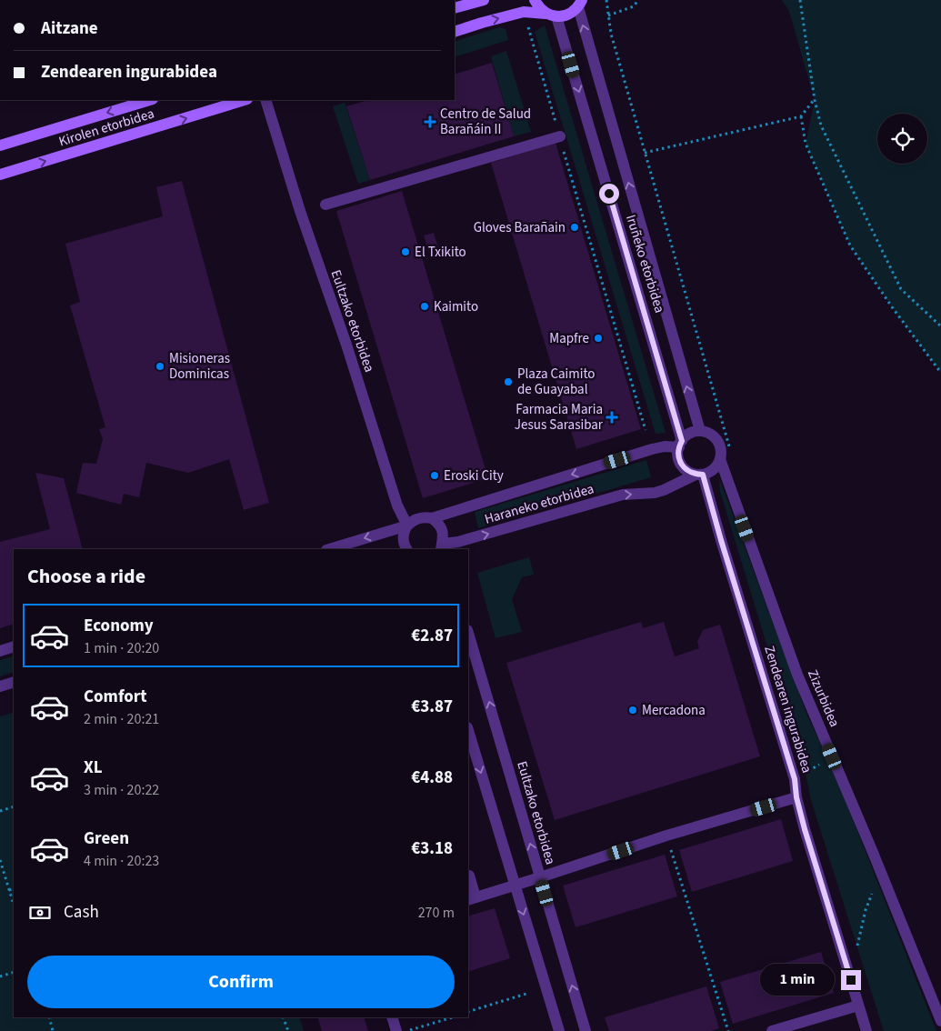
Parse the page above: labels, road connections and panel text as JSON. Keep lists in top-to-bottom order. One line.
{"streets":{"main road":["Kirolen etorbidea"],"street":["Iruñeko etorbidea","Eultzako etorbidea","Haraneko etorbidea","Zizurbidea","Zendearen ingurabidea"]},"crossings":[["Iruñeko etorbidea","Haraneko etorbidea"],["Iruñeko etorbidea","Zizurbidea"],["Iruñeko etorbidea","Zendearen ingurabidea"],["Eultzako etorbidea","Haraneko etorbidea"],["Haraneko etorbidea","Zizurbidea"],["Haraneko etorbidea","Zendearen ingurabidea"],["Zizurbidea","Zendearen ingurabidea"]],"places":{"health":["Centro de Salud Barañáin II","Farmacia Maria Jesus Sarasibar"],"other":["Gloves Barañain","El Txikito","Kaimito","Mapfre","Misioneras Dominicas","Plaza Caimito de Guayabal","Eroski City","Mercadona"]},"page":{"banner":["Aitzane","Zendearen ingurabidea"],"heading":"Choose a ride","list":[{"name":"Economy","note":"1 min · 20:20","value":"€2.87"},{"name":"Comfort","note":"2 min · 20:21","value":"€3.87"},{"name":"XL","note":"3 min · 20:22","value":"€4.88"},{"name":"Green","note":"4 min · 20:23","value":"€3.18"}],"pay":["Cash","270 m"],"buttons":"Confirm","bubble":"1 min"}}
